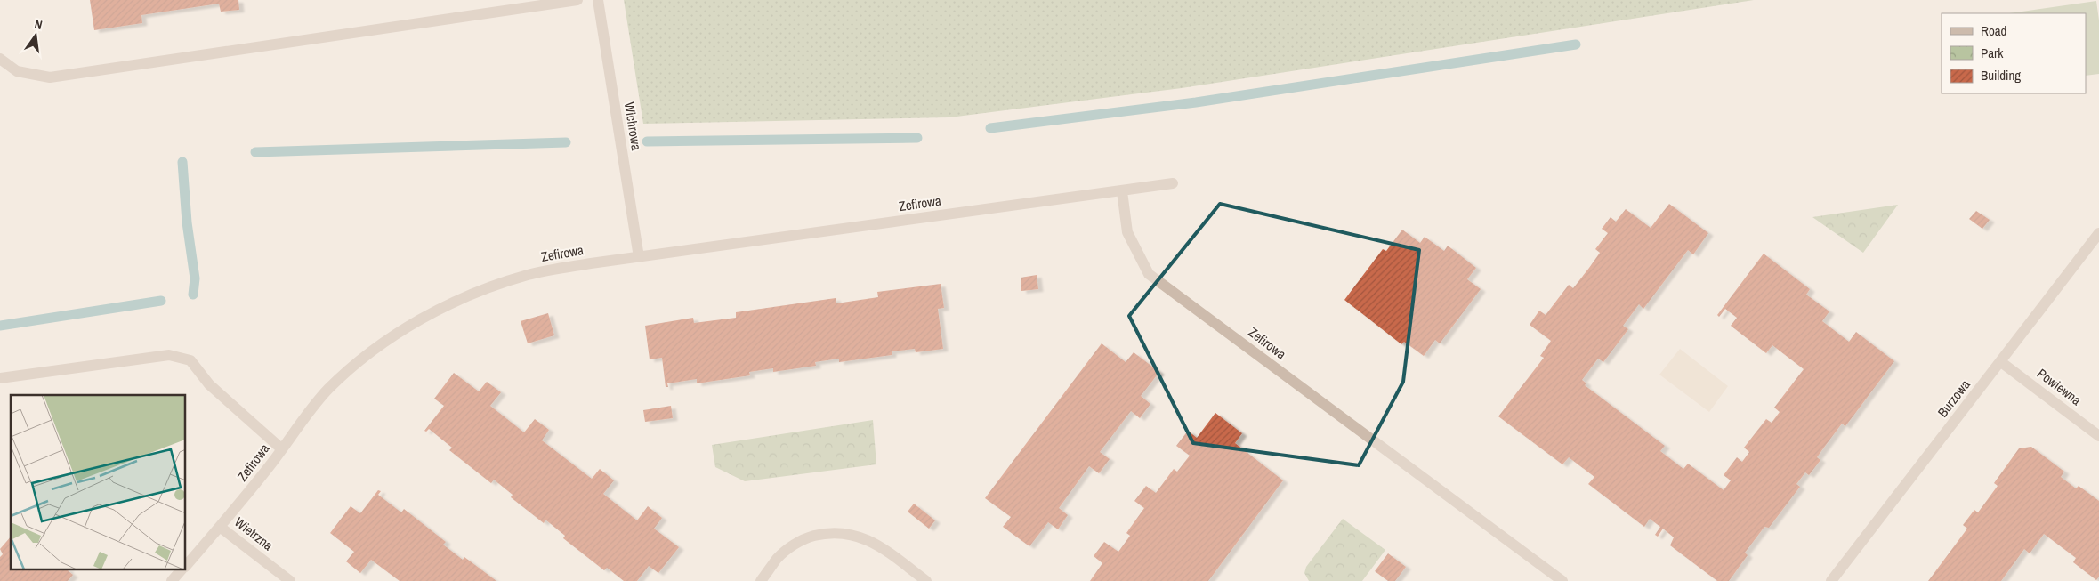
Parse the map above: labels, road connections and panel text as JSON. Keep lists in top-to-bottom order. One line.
{"streets":{"street":["Wichrowa","Zefirowa","Powiewna","Burzowa","Wietrzna"]},"crossings":[["Wichrowa","Zefirowa"],["Zefirowa","Wietrzna"],["Powiewna","Burzowa"]],"legend":["Road","Park","Building"],"north":"top"}
